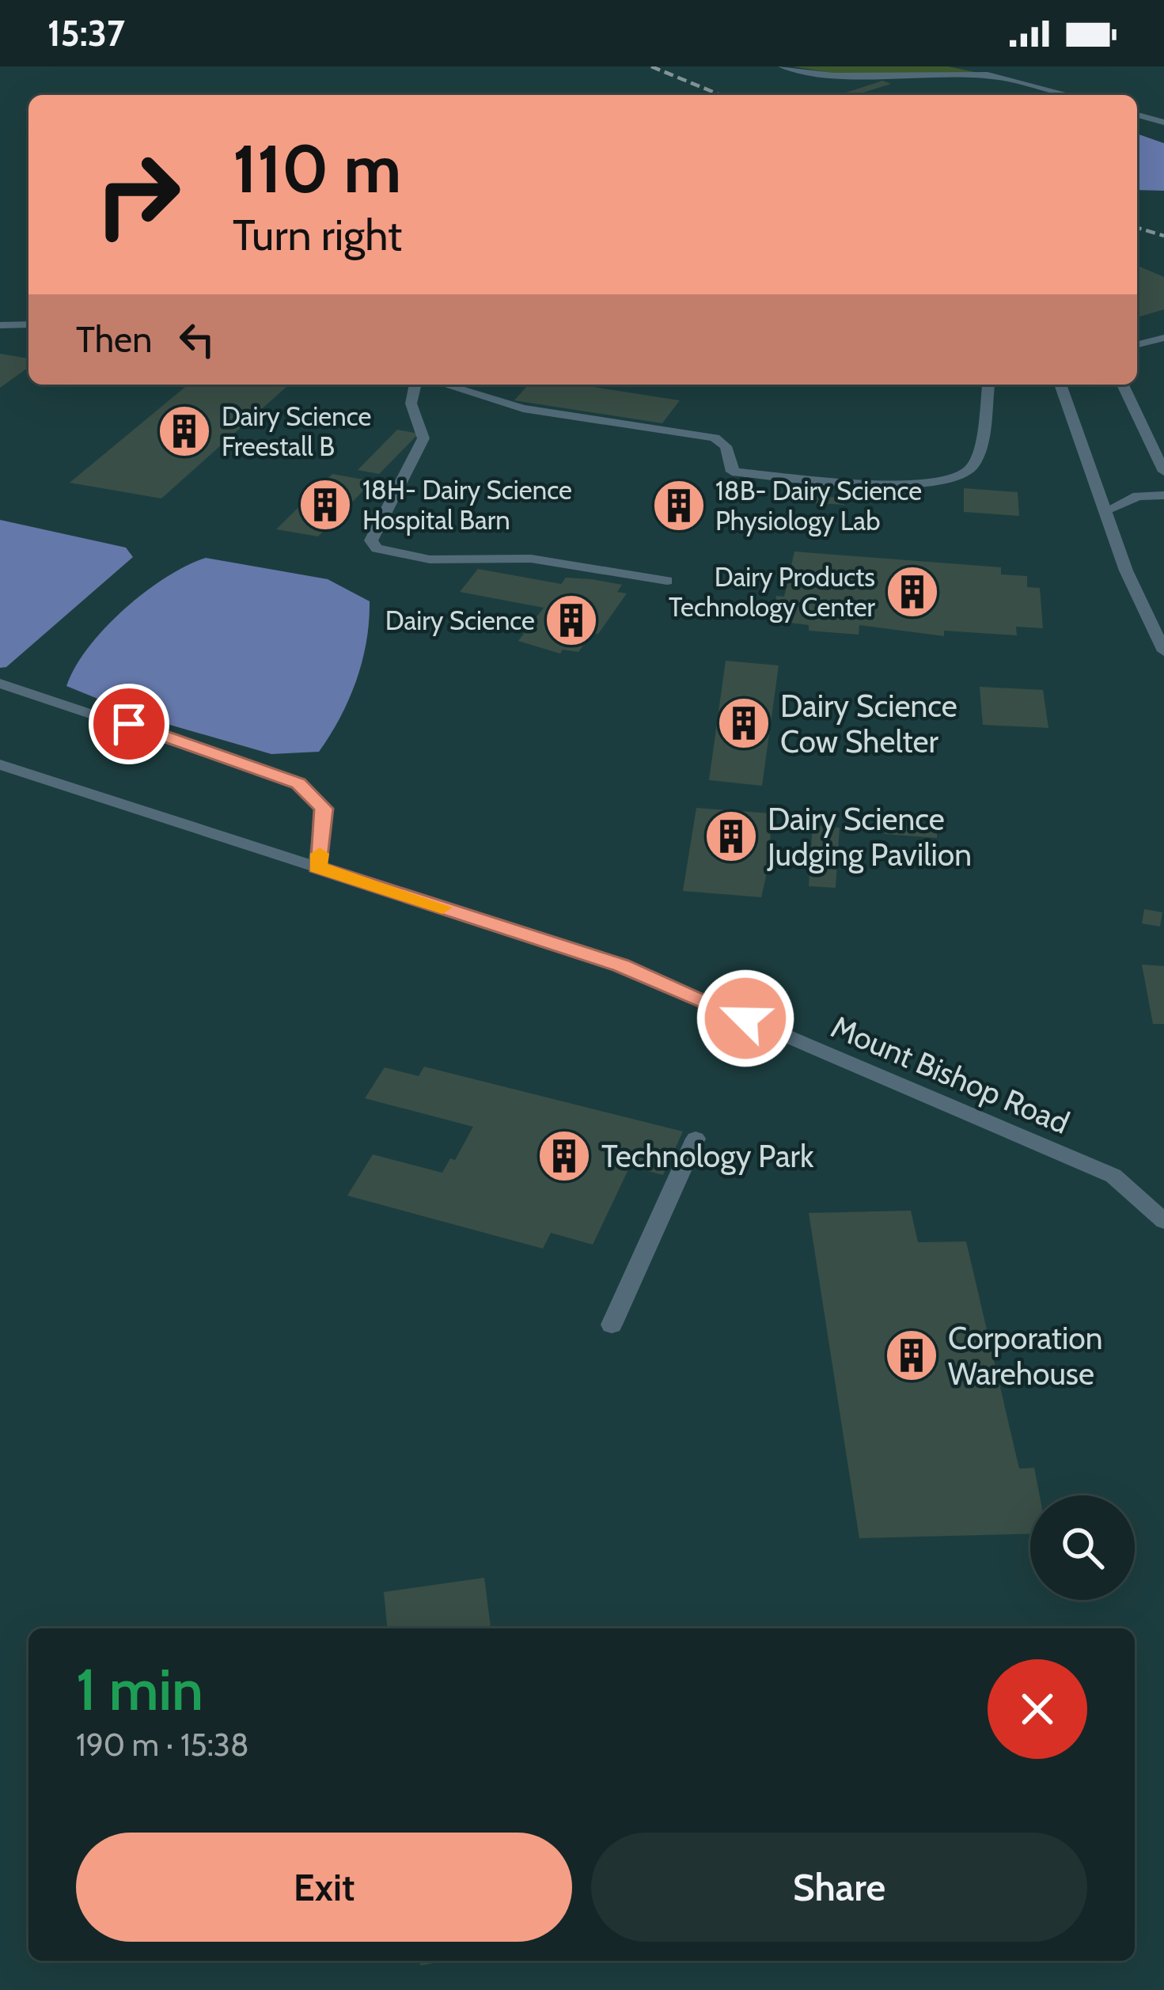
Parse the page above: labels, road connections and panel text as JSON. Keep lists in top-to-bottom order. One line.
{"streets":{"street":["Mount Bishop Road"]},"places":{"building":["Dairy Science Freestall B","18H- Dairy Science Hospital Barn","18B- Dairy Science Physiology Lab","Dairy Products Technology Center","Dairy Science","Dairy Science Cow Shelter","Dairy Science Judging Pavilion","Technology Park","Corporation Warehouse"]},"page":{"status":"15:37","turn":["110 m","Turn right"],"then":"Then","heading":["1 min","190 m · 15:38"],"buttons":["Exit","Share"]}}
